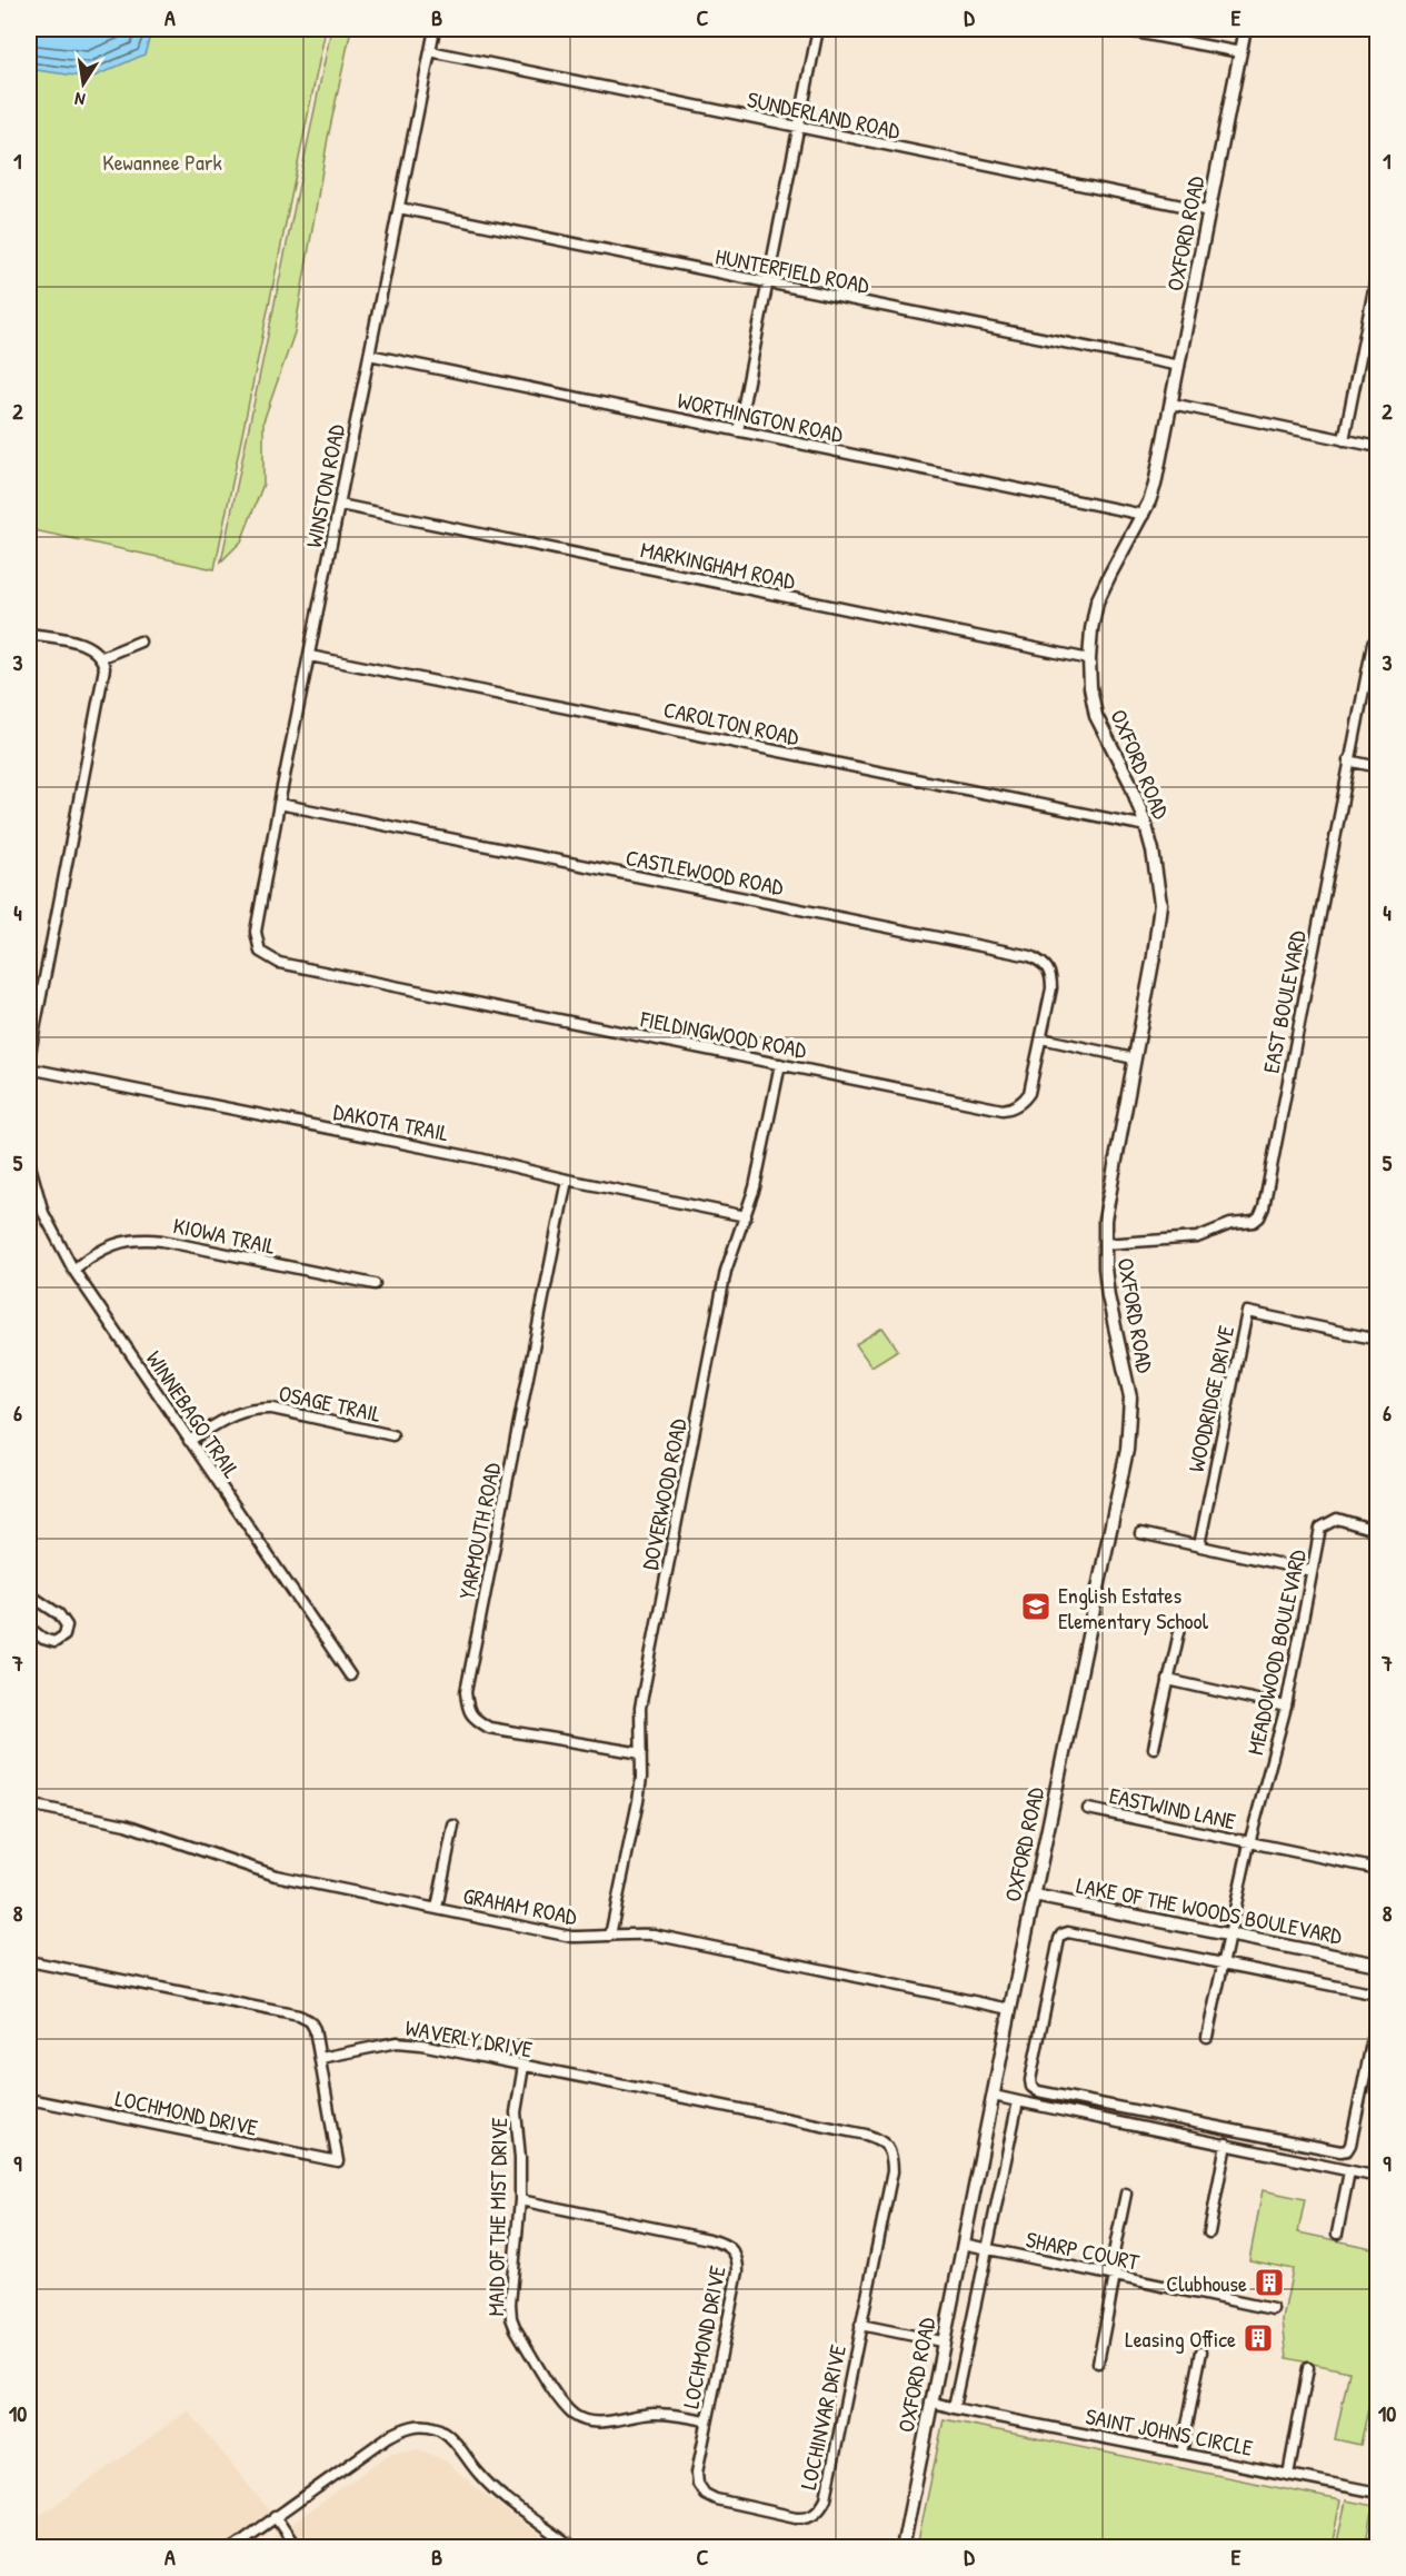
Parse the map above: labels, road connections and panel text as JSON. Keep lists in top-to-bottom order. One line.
{"streets":{"street":["SUNDERLAND ROAD","OXFORD ROAD","HUNTERFIELD ROAD","WORTHINGTON ROAD","WINSTON ROAD","MARKINGHAM ROAD","CAROLTON ROAD","CASTLEWOOD ROAD","EAST BOULEVARD","FIELDINGWOOD ROAD","DAKOTA TRAIL","KIOWA TRAIL","WOODRIDGE DRIVE","OSAGE TRAIL","WINNEBAGO TRAIL","DOVERWOOD ROAD","YARMOUTH ROAD","MEADOWOOD BOULEVARD","EASTWIND LANE","GRAHAM ROAD","LAKE OF THE WOODS BOULEVARD","WAVERLY DRIVE","LOCHMOND DRIVE","MAID OF THE MIST DRIVE","SHARP COURT","LOCHINVAR DRIVE","SAINT JOHNS CIRCLE"]},"crossings":[["SUNDERLAND ROAD","OXFORD ROAD"],["SUNDERLAND ROAD","WINSTON ROAD"],["OXFORD ROAD","HUNTERFIELD ROAD"],["OXFORD ROAD","WORTHINGTON ROAD"],["OXFORD ROAD","MARKINGHAM ROAD"],["OXFORD ROAD","CAROLTON ROAD"],["OXFORD ROAD","EAST BOULEVARD"],["OXFORD ROAD","GRAHAM ROAD"],["OXFORD ROAD","LAKE OF THE WOODS BOULEVARD"],["OXFORD ROAD","SHARP COURT"],["OXFORD ROAD","LOCHINVAR DRIVE"],["OXFORD ROAD","SAINT JOHNS CIRCLE"],["HUNTERFIELD ROAD","WINSTON ROAD"],["WORTHINGTON ROAD","WINSTON ROAD"],["WINSTON ROAD","MARKINGHAM ROAD"],["WINSTON ROAD","CAROLTON ROAD"],["WINSTON ROAD","CASTLEWOOD ROAD"],["WINSTON ROAD","FIELDINGWOOD ROAD"],["CASTLEWOOD ROAD","FIELDINGWOOD ROAD"],["FIELDINGWOOD ROAD","DOVERWOOD ROAD"],["DAKOTA TRAIL","DOVERWOOD ROAD"],["DAKOTA TRAIL","YARMOUTH ROAD"],["KIOWA TRAIL","WINNEBAGO TRAIL"],["OSAGE TRAIL","WINNEBAGO TRAIL"],["DOVERWOOD ROAD","YARMOUTH ROAD"],["DOVERWOOD ROAD","GRAHAM ROAD"],["MEADOWOOD BOULEVARD","EASTWIND LANE"],["MEADOWOOD BOULEVARD","LAKE OF THE WOODS BOULEVARD"],["WAVERLY DRIVE","LOCHMOND DRIVE"],["WAVERLY DRIVE","MAID OF THE MIST DRIVE"],["WAVERLY DRIVE","LOCHINVAR DRIVE"],["LOCHMOND DRIVE","MAID OF THE MIST DRIVE"],["LOCHMOND DRIVE","LOCHINVAR DRIVE"]],"parks":["Kewannee Park"],"places":{"school or university":["English Estates Elementary School"],"building":["Clubhouse","Leasing Office"]},"north":"bottom","grid":{"columns":["A","B","C","D","E"],"rows":["1","2","3","4","5","6","7","8","9","10"]}}
